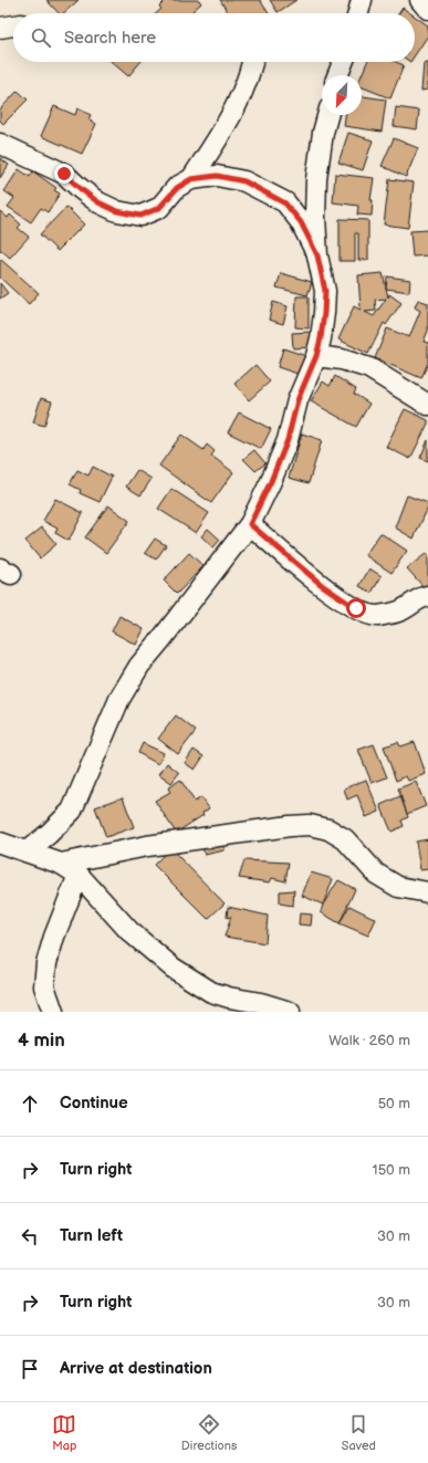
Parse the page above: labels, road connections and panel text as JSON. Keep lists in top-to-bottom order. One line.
{"north":"bottom left","page":{"search":"Search here","heading":["4 min","Walk · 260 m"],"list":[["Continue","50 m"],["Turn right","150 m"],["Turn left","30 m"],["Turn right","30 m"],"Arrive at destination"],"nav":["Map","Directions","Saved"]}}
